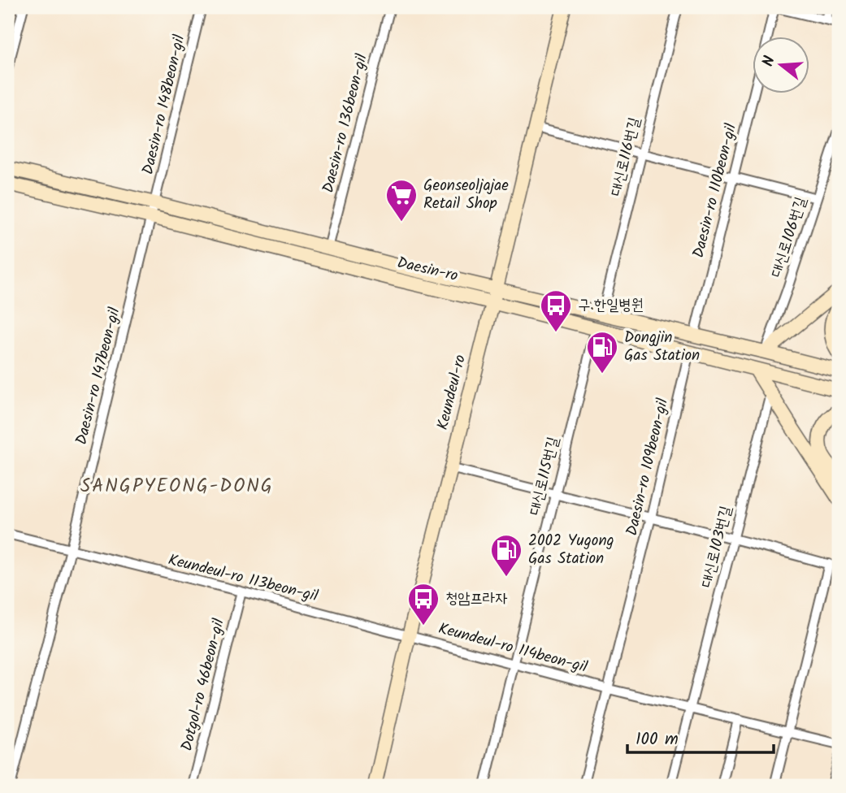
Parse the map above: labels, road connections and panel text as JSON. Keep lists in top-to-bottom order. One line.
{"streets":{"street":["Daesin-ro 148beon-gil","Daesin-ro 136beon-gil","대신로116번길","Daesin-ro 110beon-gil","대신로106번길","Daesin-ro","Daesin-ro 147beon-gil","Keundeul-ro","Daesin-ro 109beon-gil","대신로115번길","대신로103번길","Keundeul-ro 113beon-gil","Keundeul-ro 114beon-gil","Dotgol-ro 46beon-gil"]},"crossings":[["Daesin-ro 148beon-gil","Daesin-ro"],["Daesin-ro 148beon-gil","Daesin-ro 147beon-gil"],["Daesin-ro 136beon-gil","Daesin-ro"],["대신로116번길","Daesin-ro"],["Daesin-ro 110beon-gil","Daesin-ro"],["대신로106번길","Daesin-ro"],["Daesin-ro","Daesin-ro 147beon-gil"],["Daesin-ro","Keundeul-ro"],["Daesin-ro","Daesin-ro 109beon-gil"],["Daesin-ro","대신로115번길"],["Daesin-ro 147beon-gil","Keundeul-ro 113beon-gil"],["Keundeul-ro","Keundeul-ro 113beon-gil"],["Keundeul-ro","Keundeul-ro 114beon-gil"],["Daesin-ro 109beon-gil","Keundeul-ro 114beon-gil"],["대신로115번길","Keundeul-ro 114beon-gil"],["대신로103번길","Keundeul-ro 114beon-gil"],["Keundeul-ro 113beon-gil","Keundeul-ro 114beon-gil"],["Keundeul-ro 113beon-gil","Dotgol-ro 46beon-gil"]],"districts":["SANGPYEONG-DONG"],"places":{"supermarket":["Geonseoljajae Retail Shop"],"bus stop":["구.한일병원","청암프라자"],"fuel station":["Dongjin Gas Station","2002 Yugong Gas Station"]},"scale_bar":"100 m","north":"left"}
